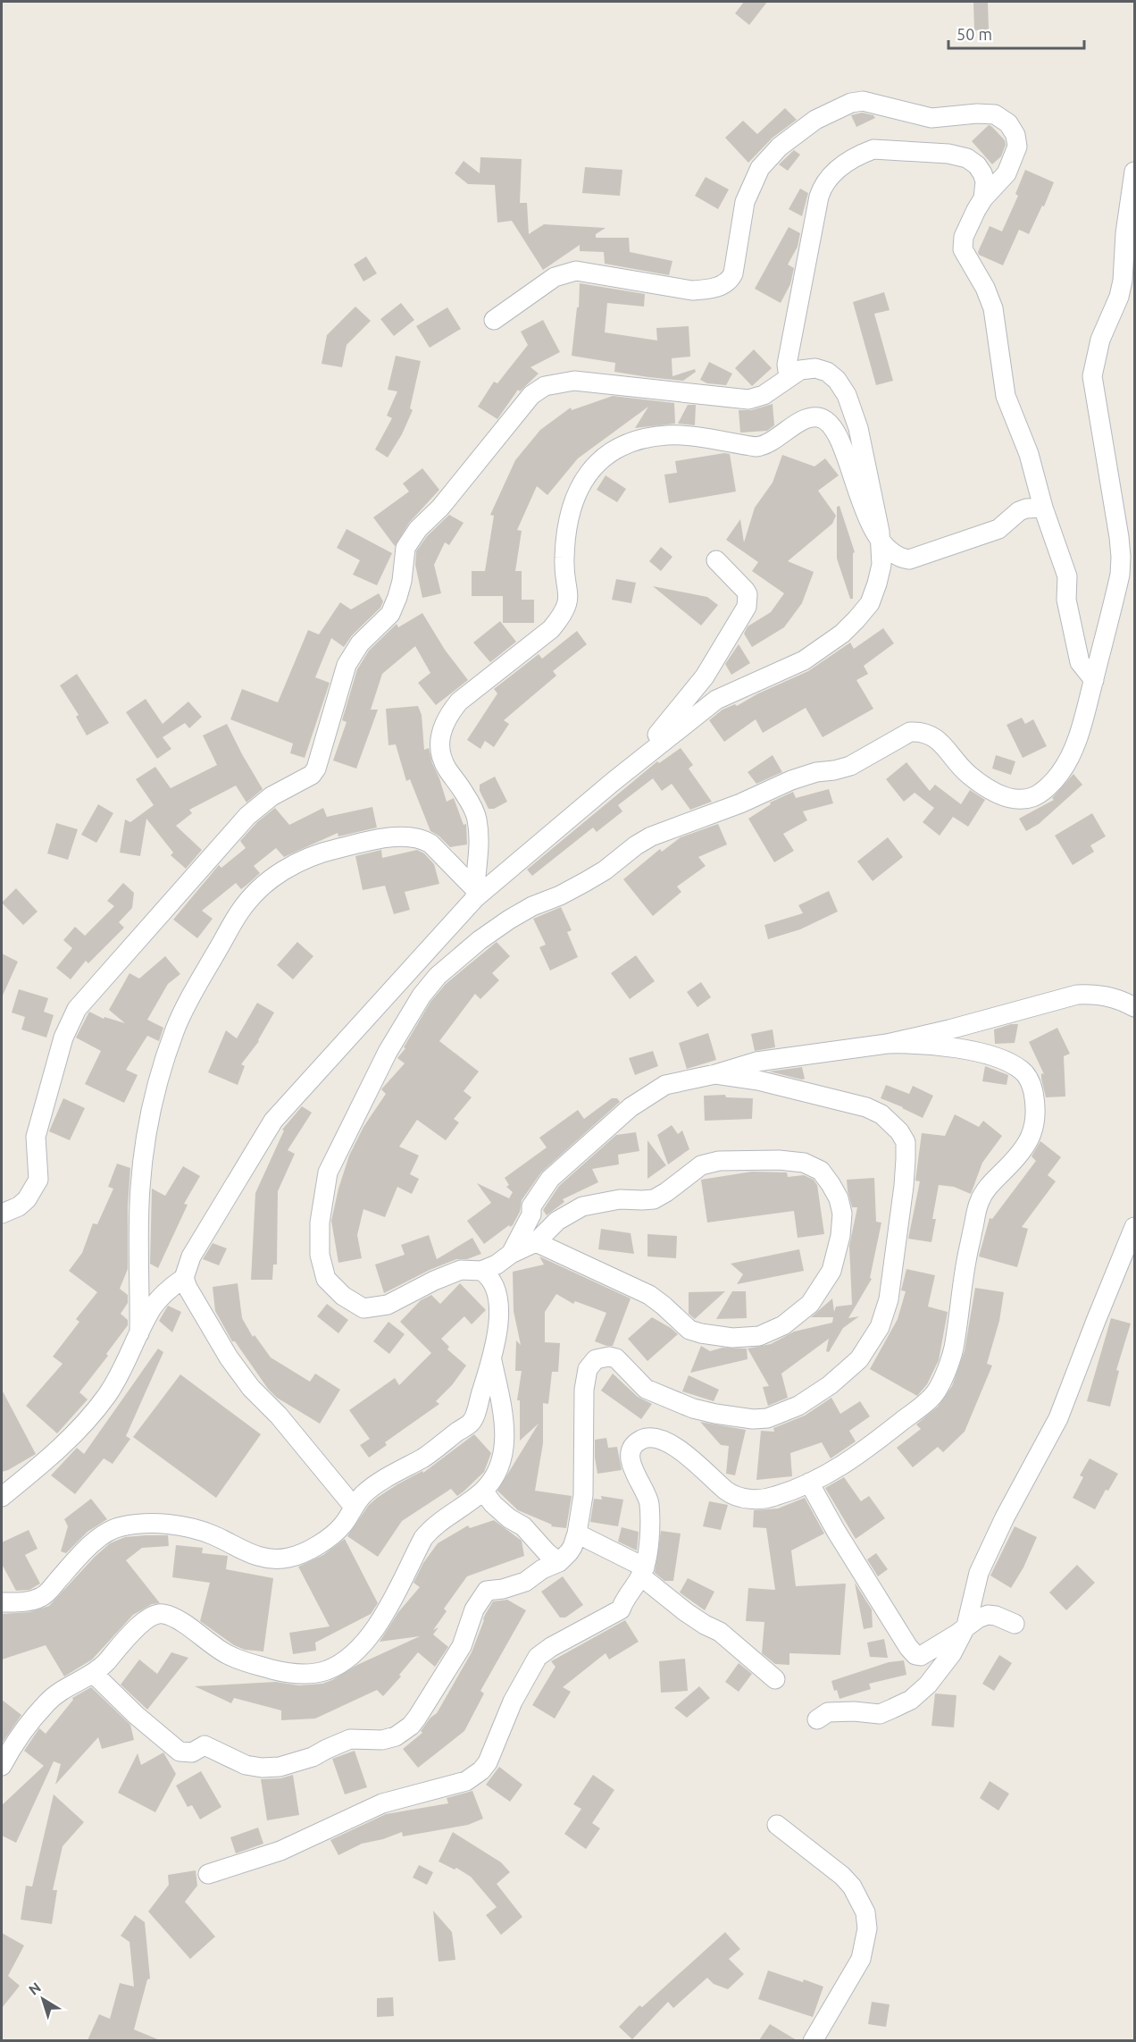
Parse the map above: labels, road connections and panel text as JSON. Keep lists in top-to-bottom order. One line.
{"scale_bar":"50 m","north":"top left"}
